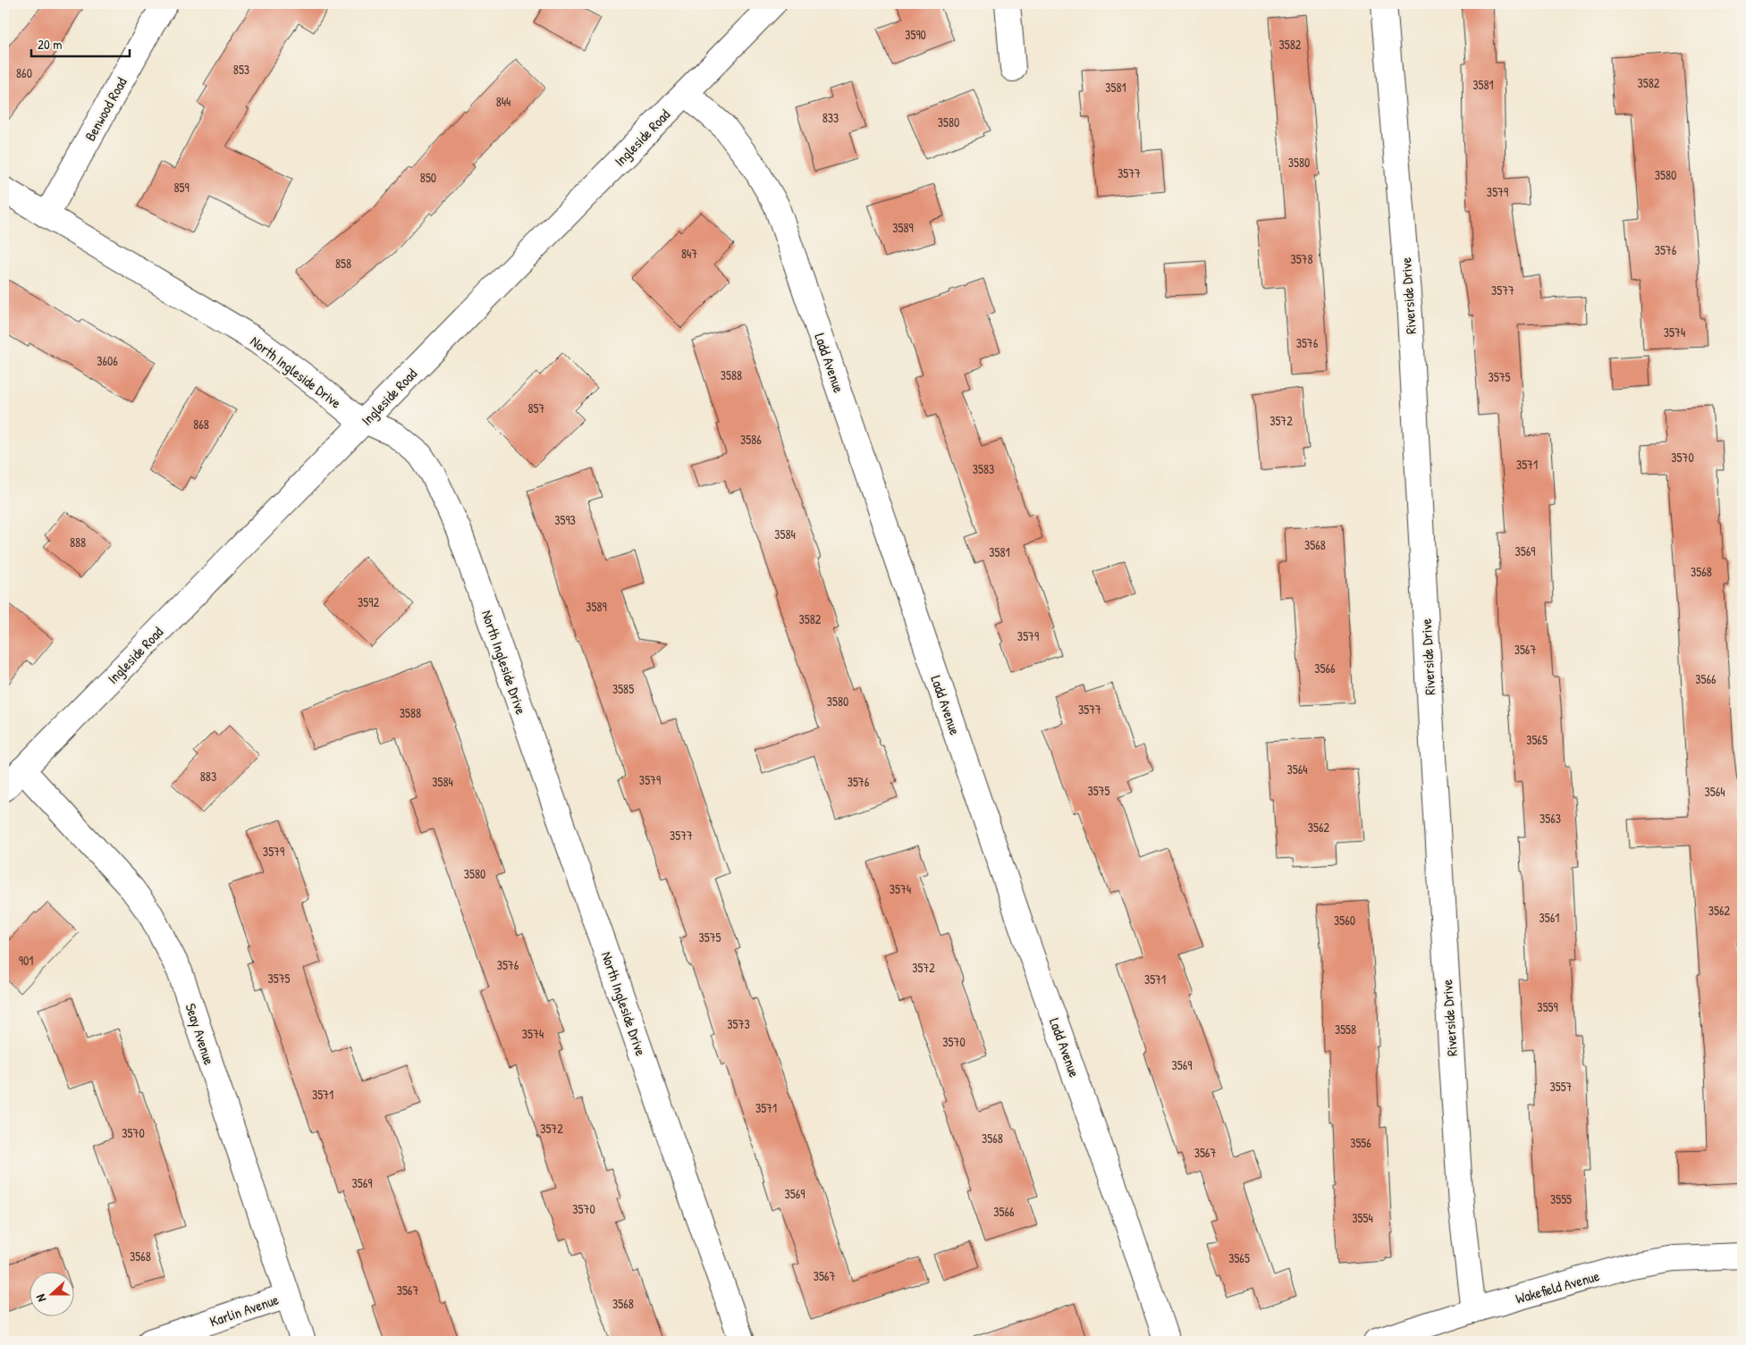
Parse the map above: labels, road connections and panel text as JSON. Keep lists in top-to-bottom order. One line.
{"streets":{"street":["Benwood Road","Ingleside Road","Riverside Drive","Ladd Avenue","North Ingleside Drive","Seay Avenue","Wakefield Avenue","Karlin Avenue"]},"crossings":[["Benwood Road","North Ingleside Drive"],["Ingleside Road","Ladd Avenue"],["Ingleside Road","North Ingleside Drive"],["Ingleside Road","Seay Avenue"],["Riverside Drive","Wakefield Avenue"],["Seay Avenue","Karlin Avenue"]],"house_numbers":["3590","3582","853","860","3582","3581","3581","844","833","3580","3580","3577","3580","850","859","3579","3589","3576","847","3578","858","3577","3574","3576","3606","3588","3575","857","3572","868","3586","3570","3571","3583","3593","3584","888","3568","3569","3581","3568","3592","3589","3582","3579","3567","3566","3566","3585","3580","3577","3588","3565","3564","883","3579","3584","3576","3575","3564","3563","3562","3577","3579","3580","3574","3562","3561","3560","3575","901","3576","3572","3575","3571","3559","3573","3558","3574","3570","3569","3557","3571","3571","3572","3570","3568","3556","3567","3569","3569","3555","3570","3566","3554","3568","3565","3567","3567","3568"],"scale_bar":"20 m","north":"left"}
